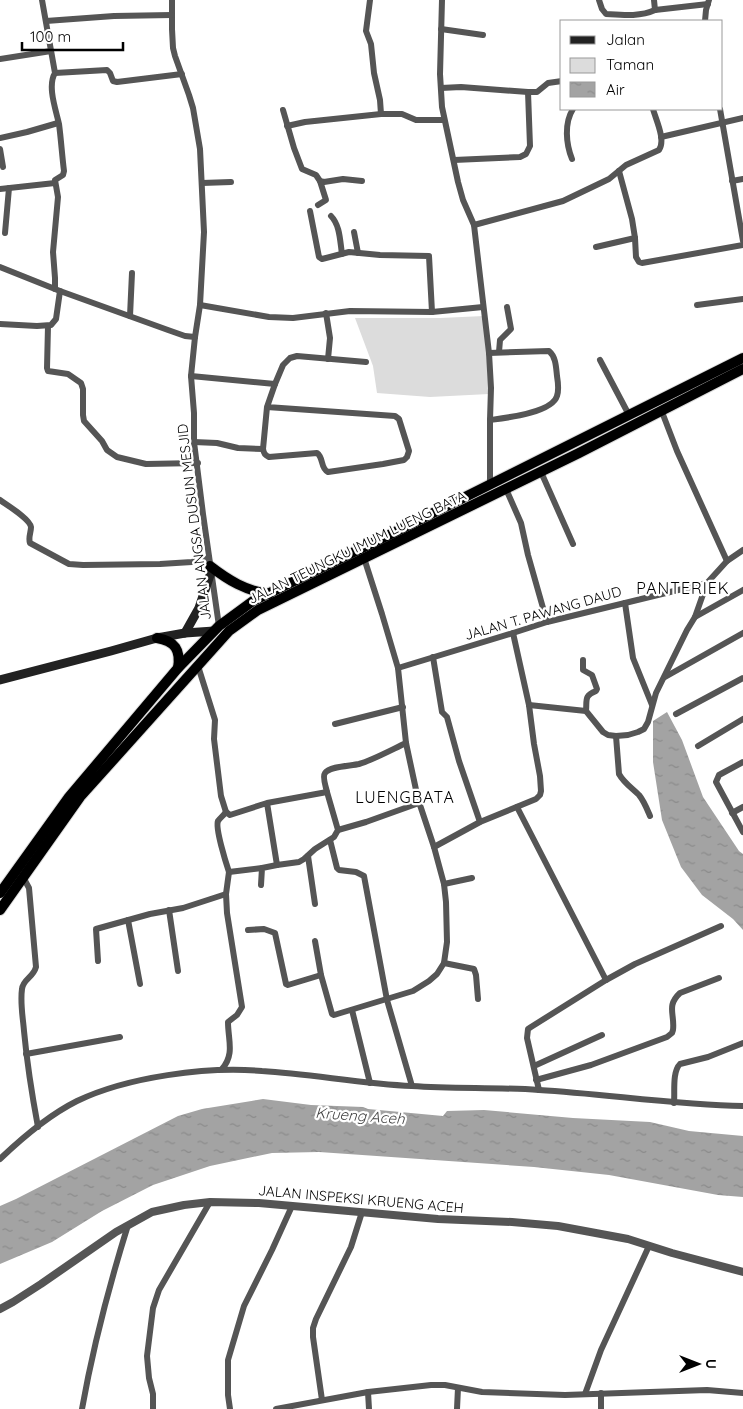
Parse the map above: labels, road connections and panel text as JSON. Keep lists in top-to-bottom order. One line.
{"streets":{"highway":["JALAN TEUNGKU IMUM LUENG BATA"],"street":["JALAN ANGSA DUSUN MESJID","JALAN T. PAWANG DAUD","JALAN INSPEKSI KRUENG ACEH"]},"crossings":[["JALAN ANGSA DUSUN MESJID","JALAN TEUNGKU IMUM LUENG BATA"]],"districts":["PANTERIEK","LUENGBATA"],"water":["Krueng Aceh"],"legend":["Jalan","Taman","Air"],"scale_bar":"100 m","north":"right"}
